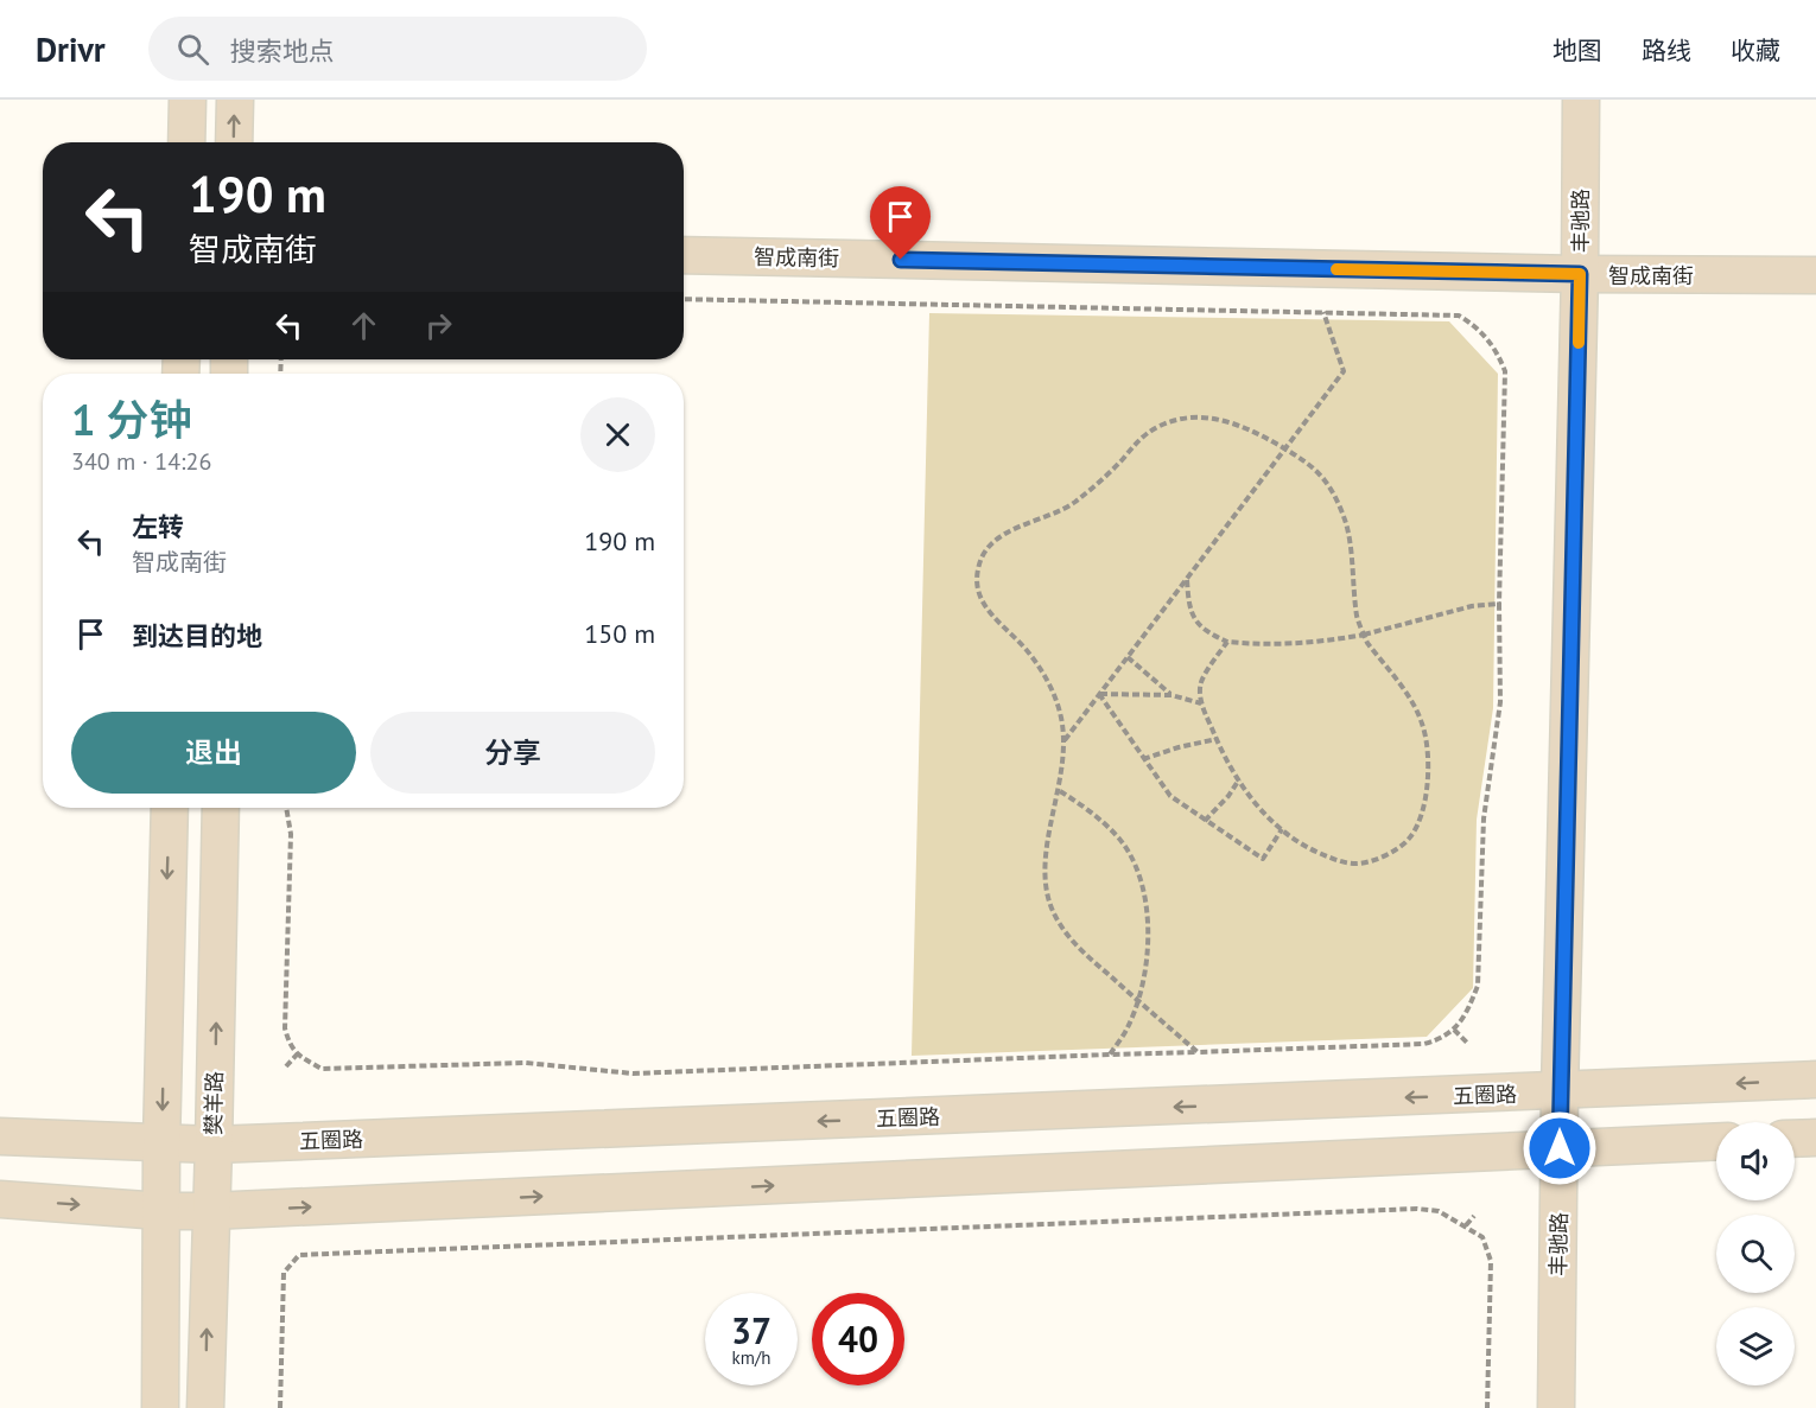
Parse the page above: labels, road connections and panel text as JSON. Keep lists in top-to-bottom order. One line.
{"streets":{"main road":["丰驰路","智成南街","五圈路","樊羊路"]},"crossings":[["丰驰路","智成南街"],["丰驰路","五圈路"],["五圈路","樊羊路"]],"page":{"header":"Drivr","search":"搜索地点","nav":["地图","路线","收藏"],"turn":["190 m","智成南街"],"heading":["1 分钟","340 m · 14:26"],"list":[{"name":"左转","note":"智成南街","value":"190 m"},{"name":"到达目的地","value":"150 m"}],"buttons":["退出","分享"],"speed":"37 km/h","limit":"40"}}
